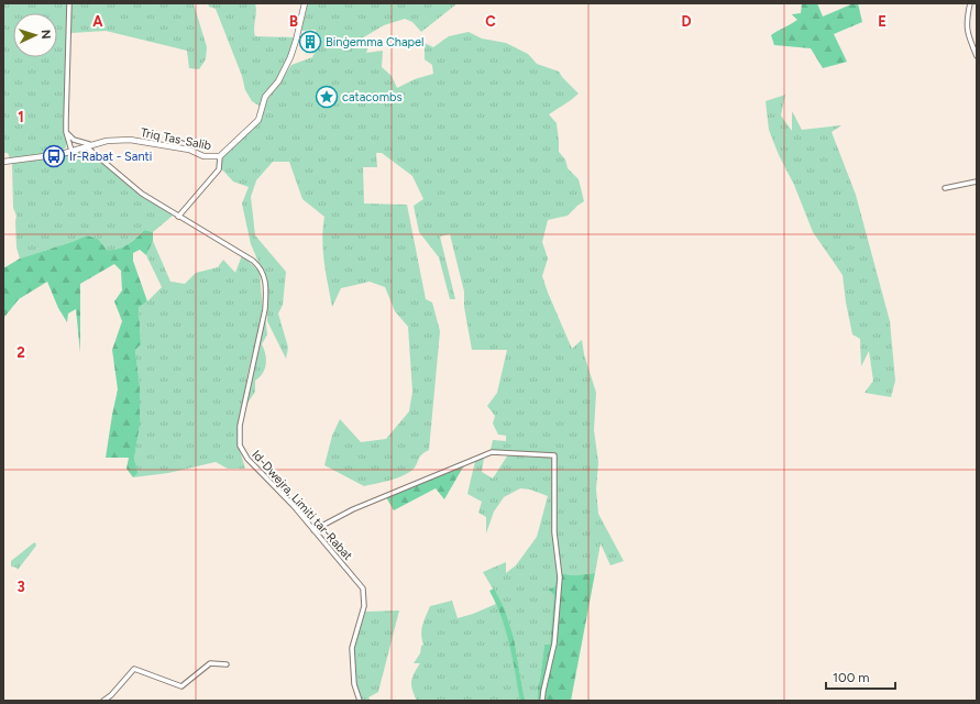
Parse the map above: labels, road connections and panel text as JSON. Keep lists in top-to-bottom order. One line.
{"streets":{"street":["Triq Tas-Salib","Id-Dwejra, Limiti tar-Rabat"]},"crossings":[["Triq Tas-Salib","Id-Dwejra, Limiti tar-Rabat"]],"places":{"building":["Binġemma Chapel"],"place":["catacombs"],"bus stop":["Ir-Rabat - Santi"]},"scale_bar":"100 m","north":"right","grid":{"columns":["A","B","C","D","E"],"rows":["1","2","3"]}}
